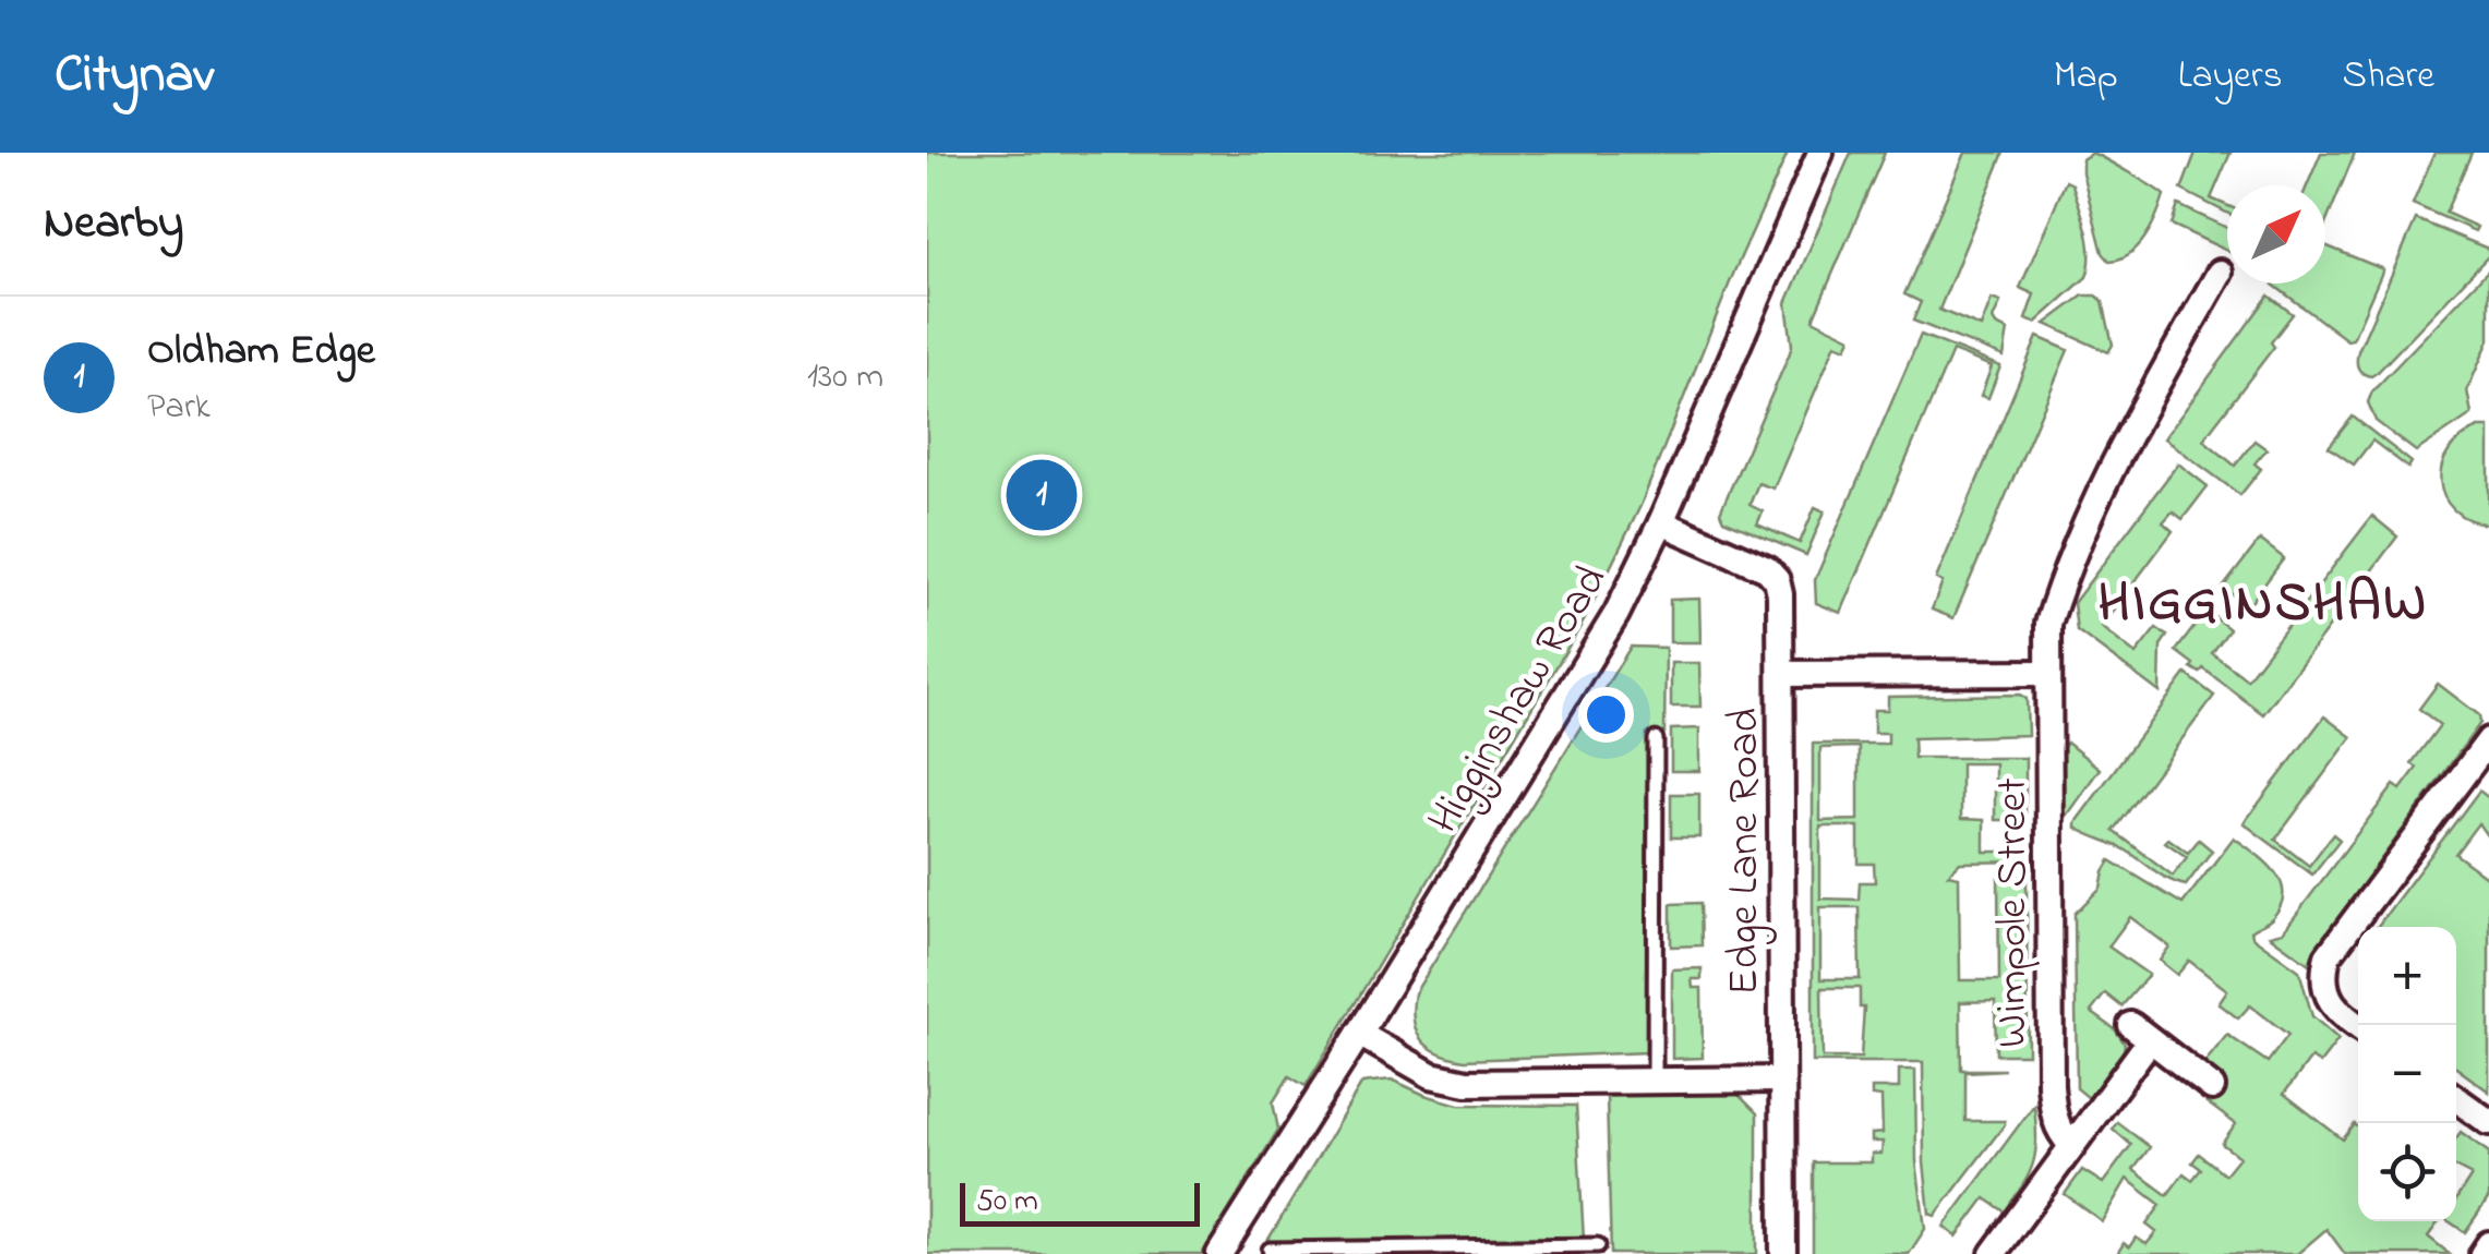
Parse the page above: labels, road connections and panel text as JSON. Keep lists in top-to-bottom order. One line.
{"streets":{"street":["Higginshaw Road","Edge Lane Road","Wimpole Street"]},"crossings":[["Higginshaw Road","Edge Lane Road"]],"districts":["HIGGINSHAW"],"scale_bar":"50 m","north":"top right","page":{"header":"Citynav","nav":["Map","Layers","Share"],"heading":"Nearby","list":[{"mark":"1","name":"Oldham Edge","note":"Park","value":"130 m"}],"pins":"1","map_buttons":["+","−"],"scale":"50 m"}}
